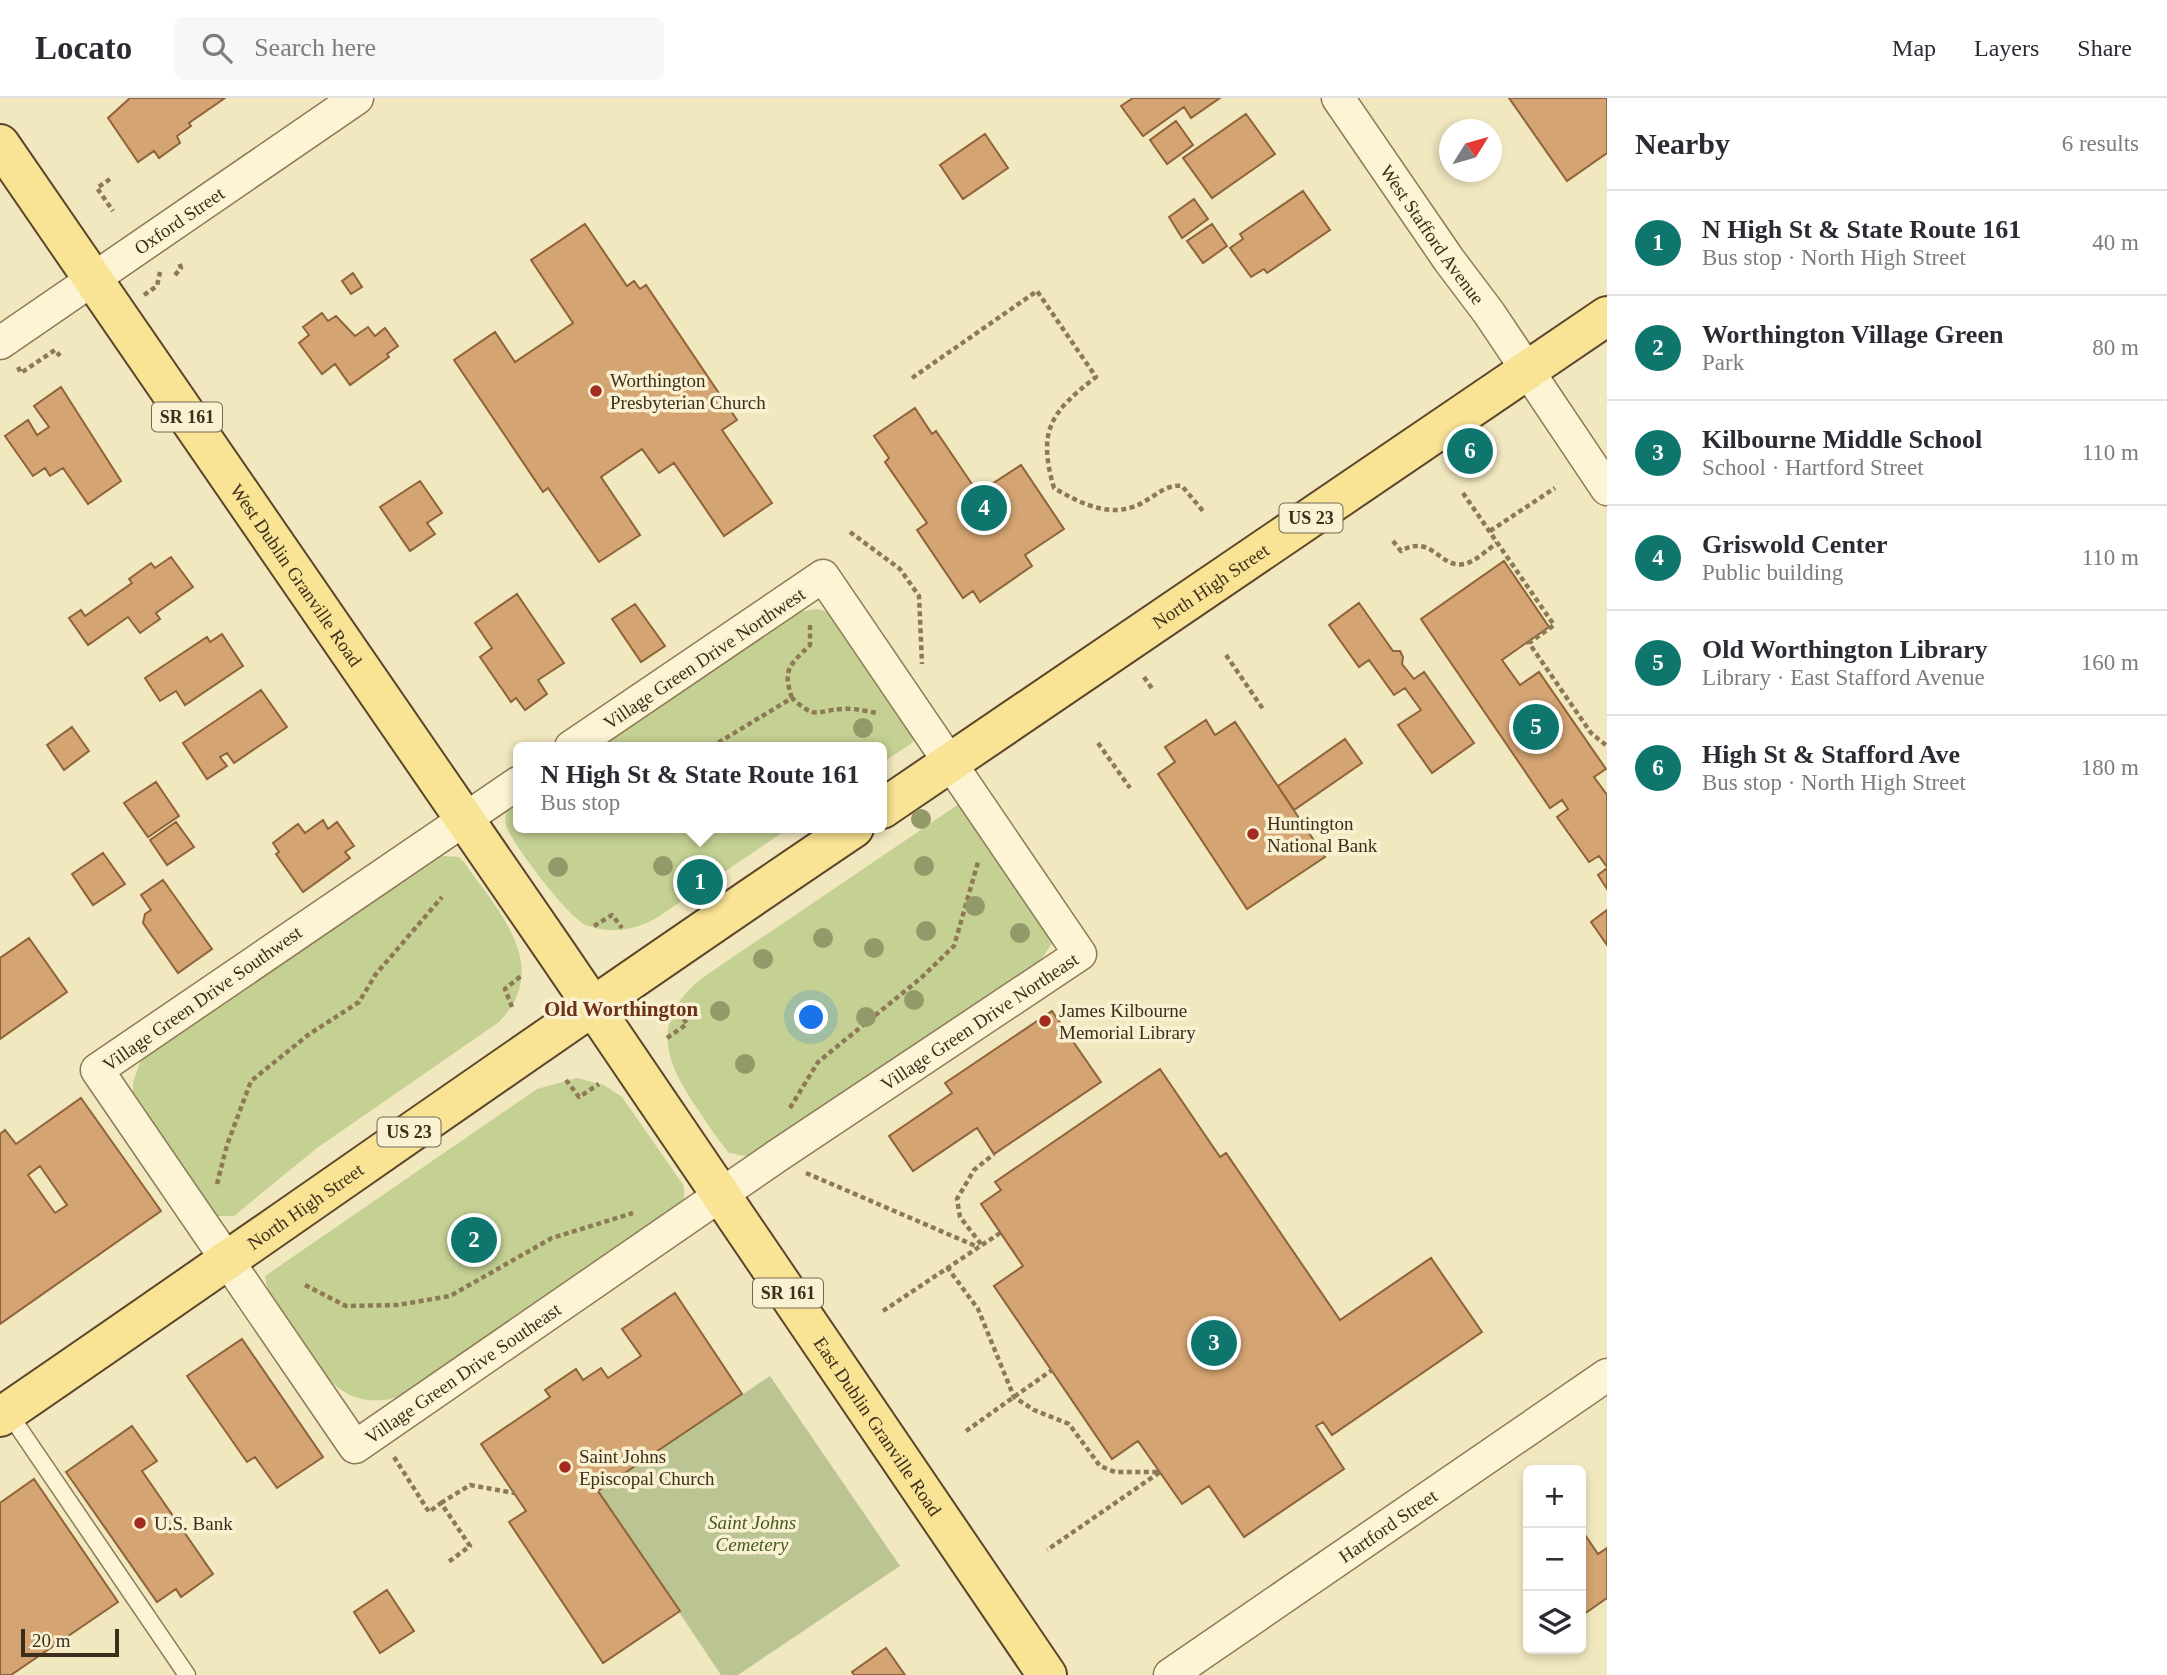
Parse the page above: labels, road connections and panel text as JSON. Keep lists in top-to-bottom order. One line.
{"streets":{"main road":["SR 161","US 23","West Dublin Granville Road","North High Street","East Dublin Granville Road"],"street":["Oxford Street","West Stafford Avenue","Village Green Drive Northwest","Village Green Drive Southwest","Village Green Drive Northeast","Village Green Drive Southeast","Hartford Street"]},"crossings":[["Oxford Street","West Dublin Granville Road"],["West Stafford Avenue","North High Street"],["West Dublin Granville Road","North High Street"],["West Dublin Granville Road","Village Green Drive Southwest"],["West Dublin Granville Road","East Dublin Granville Road"],["North High Street","Village Green Drive Northwest"],["North High Street","Village Green Drive Southwest"],["North High Street","Village Green Drive Northeast"],["North High Street","Village Green Drive Southeast"],["North High Street","East Dublin Granville Road"],["Village Green Drive Northwest","Village Green Drive Northeast"],["Village Green Drive Southwest","Village Green Drive Southeast"],["Village Green Drive Northeast","Village Green Drive Southeast"],["Village Green Drive Northeast","East Dublin Granville Road"],["Village Green Drive Southeast","East Dublin Granville Road"]],"districts":["Old Worthington"],"parks":["Saint Johns Cemetery"],"places":["Worthington Presbyterian Church","Huntington National Bank","James Kilbourne Memorial Library","Saint Johns Episcopal Church","U.S. Bank"],"scale_bar":"20 m","north":"top right","page":{"header":"Locato","search":"Search here","nav":["Map","Layers","Share"],"heading":["Nearby","6 results"],"list":[{"mark":"1","name":"N High St & State Route 161","note":"Bus stop · North High Street","value":"40 m"},{"mark":"2","name":"Worthington Village Green","note":"Park","value":"80 m"},{"mark":"3","name":"Kilbourne Middle School","note":"School · Hartford Street","value":"110 m"},{"mark":"4","name":"Griswold Center","note":"Public building","value":"110 m"},{"mark":"5","name":"Old Worthington Library","note":"Library · East Stafford Avenue","value":"160 m"},{"mark":"6","name":"High St & Stafford Ave","note":"Bus stop · North High Street","value":"180 m"}],"pins":["6","4","5","1","2","3"],"popup":["N High St & State Route 161","Bus stop"],"map_buttons":["+","−"],"scale":"20 m"}}
